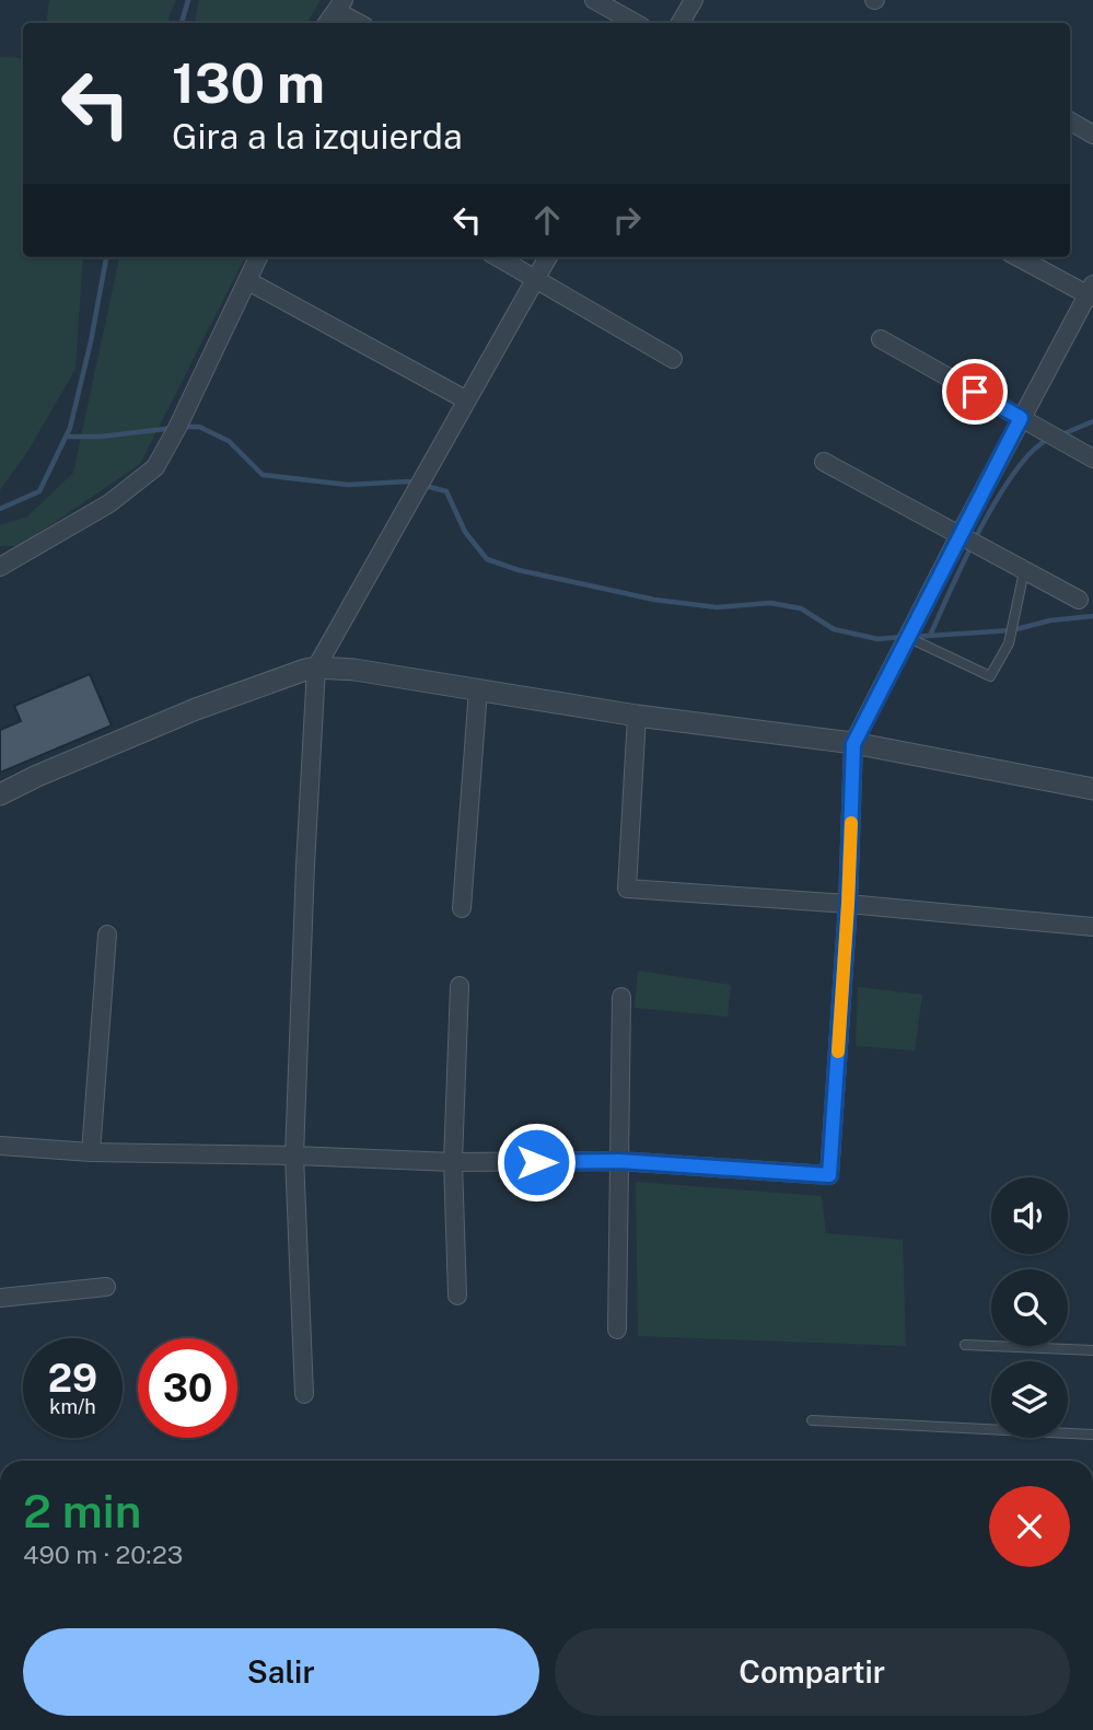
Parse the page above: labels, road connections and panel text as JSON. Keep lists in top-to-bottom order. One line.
{"page":{"turn":["130 m","Gira a la izquierda"],"speed":"29 km/h","limit":"30","heading":["2 min","490 m · 20:23"],"buttons":["Salir","Compartir"]}}
